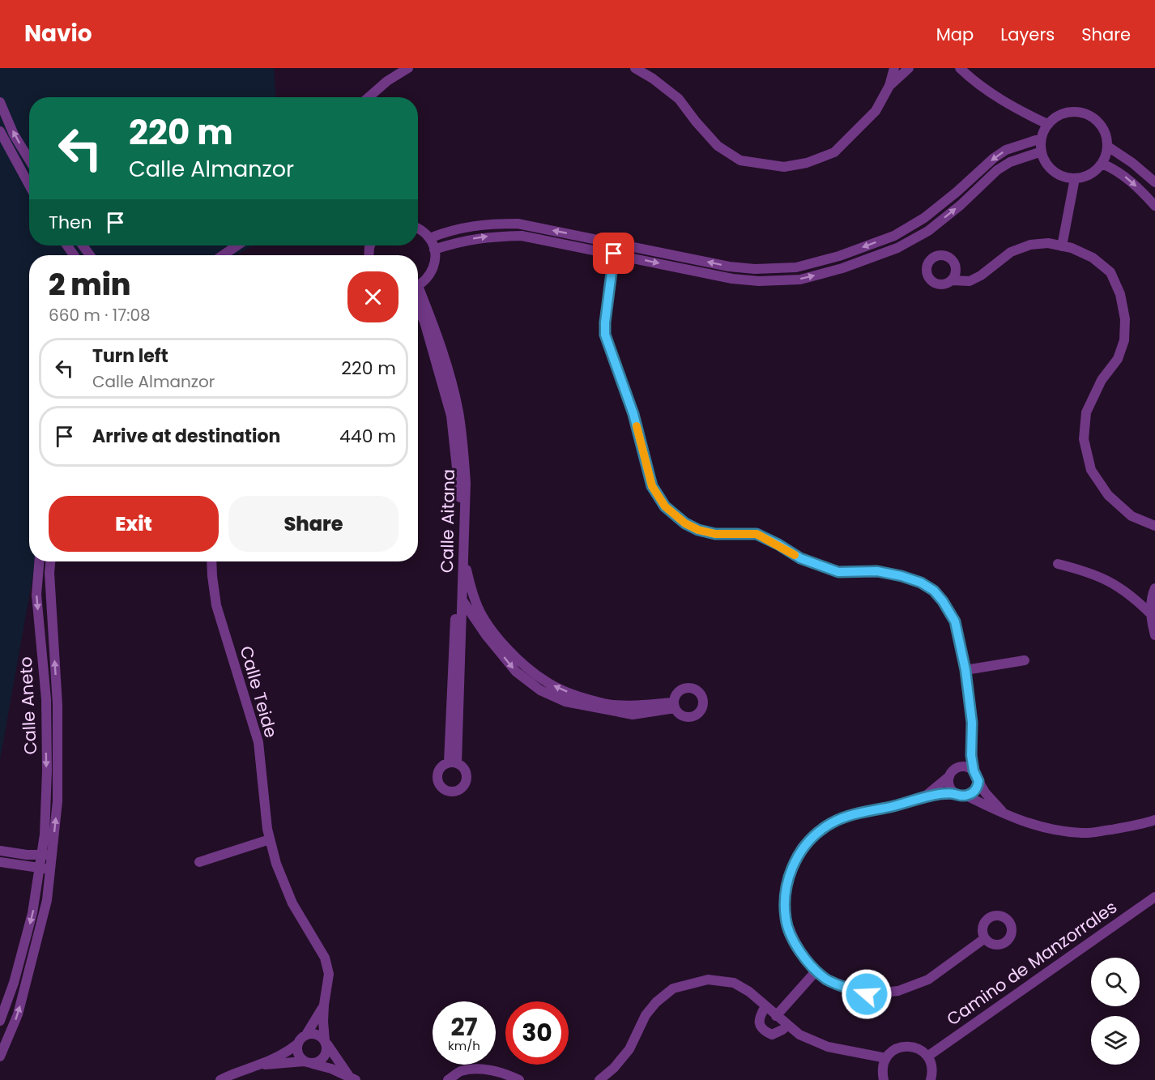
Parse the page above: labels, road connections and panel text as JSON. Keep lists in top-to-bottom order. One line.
{"streets":{"street":["Calle Aitana","Calle Teide","Calle Aneto","Camino de Manzorrales"]},"page":{"header":"Navio","nav":["Map","Layers","Share"],"turn":["220 m","Calle Almanzor"],"then":"Then","heading":["2 min","660 m · 17:08"],"list":[{"name":"Turn left","note":"Calle Almanzor","value":"220 m"},{"name":"Arrive at destination","value":"440 m"}],"buttons":["Exit","Share"],"speed":"27 km/h","limit":"30"}}
